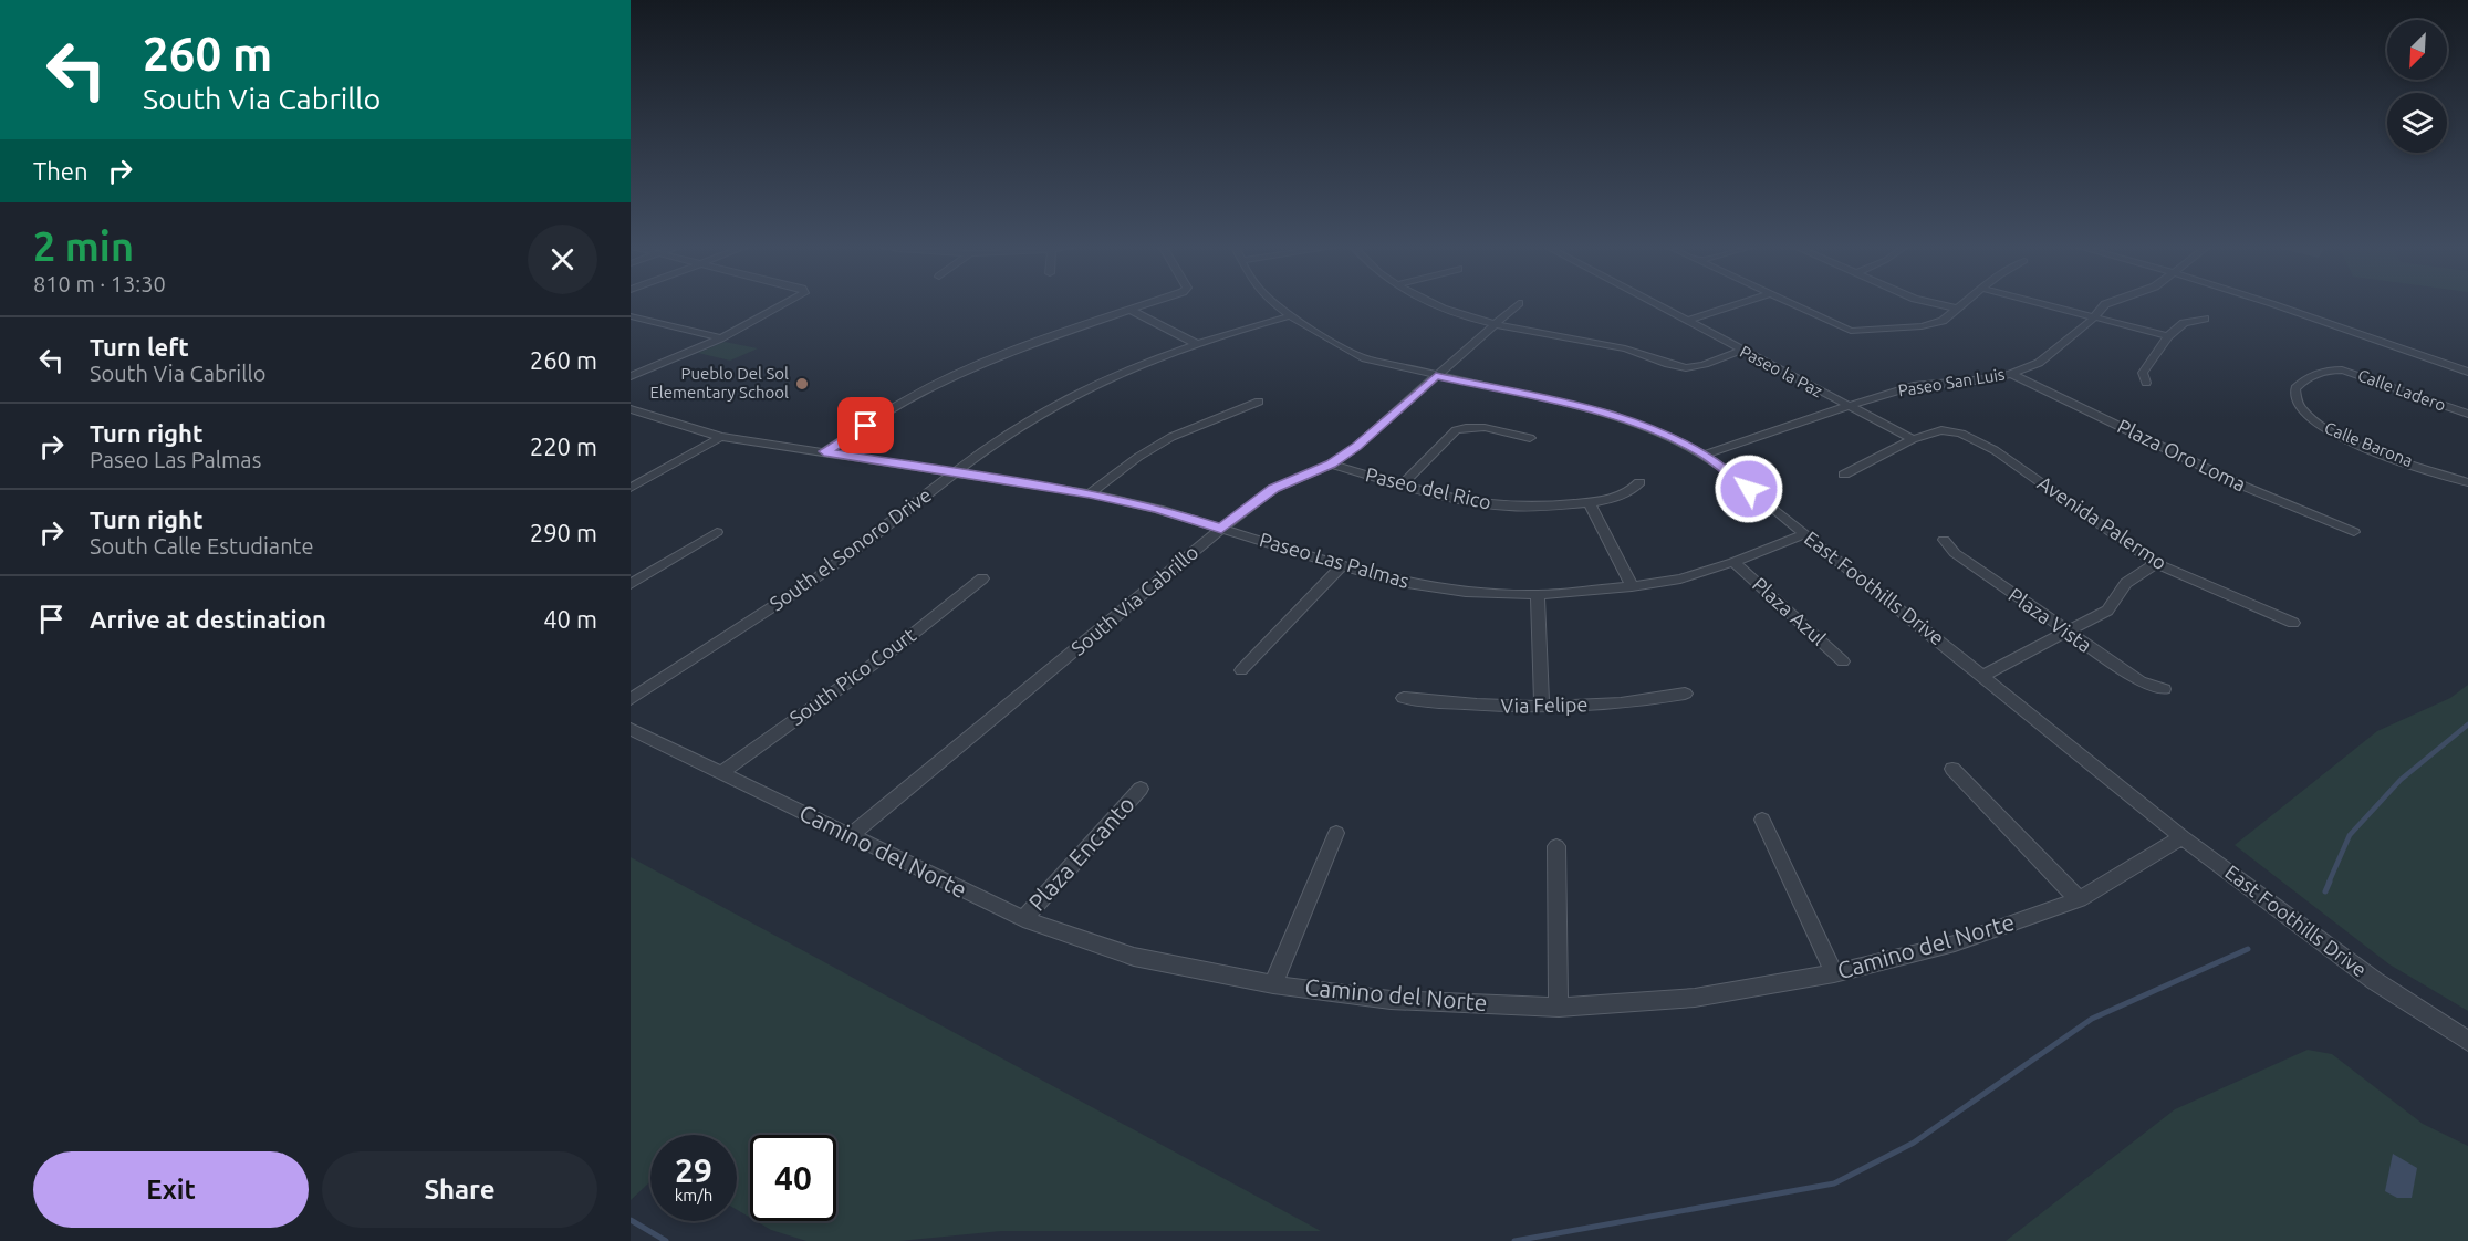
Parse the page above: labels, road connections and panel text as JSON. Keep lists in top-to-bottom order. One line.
{"streets":{"street":["Paseo la Paz","Paseo San Luis","Calle Ladero","Calle Barona","Plaza Oro Loma","Paseo del Rico","Avenida Palermo","South el Sonoro Drive","Paseo Las Palmas","East Foothills Drive","South Via Cabrillo","Plaza Azul","Plaza Vista","South Pico Court","Via Felipe","Camino del Norte","Plaza Encanto"]},"crossings":[["Paseo la Paz","Paseo San Luis"],["Paseo la Paz","Avenida Palermo"],["Paseo San Luis","Plaza Oro Loma"],["Paseo San Luis","East Foothills Drive"],["Calle Ladero","Calle Barona"],["Paseo del Rico","South Via Cabrillo"],["South el Sonoro Drive","Paseo Las Palmas"],["South el Sonoro Drive","East Foothills Drive"],["Paseo Las Palmas","East Foothills Drive"],["Paseo Las Palmas","South Via Cabrillo"],["Paseo Las Palmas","Plaza Azul"],["East Foothills Drive","South Via Cabrillo"],["East Foothills Drive","Camino del Norte"],["South Via Cabrillo","Camino del Norte"],["South Pico Court","Camino del Norte"],["Camino del Norte","Plaza Encanto"]],"places":["Pueblo Del Sol Elementary School"],"north":"bottom left","page":{"turn":["260 m","South Via Cabrillo"],"then":"Then","heading":["2 min","810 m · 13:30"],"list":[{"name":"Turn left","note":"South Via Cabrillo","value":"260 m"},{"name":"Turn right","note":"Paseo Las Palmas","value":"220 m"},{"name":"Turn right","note":"South Calle Estudiante","value":"290 m"},{"name":"Arrive at destination","value":"40 m"}],"speed":"29 km/h","limit":"40","buttons":["Exit","Share"]}}
